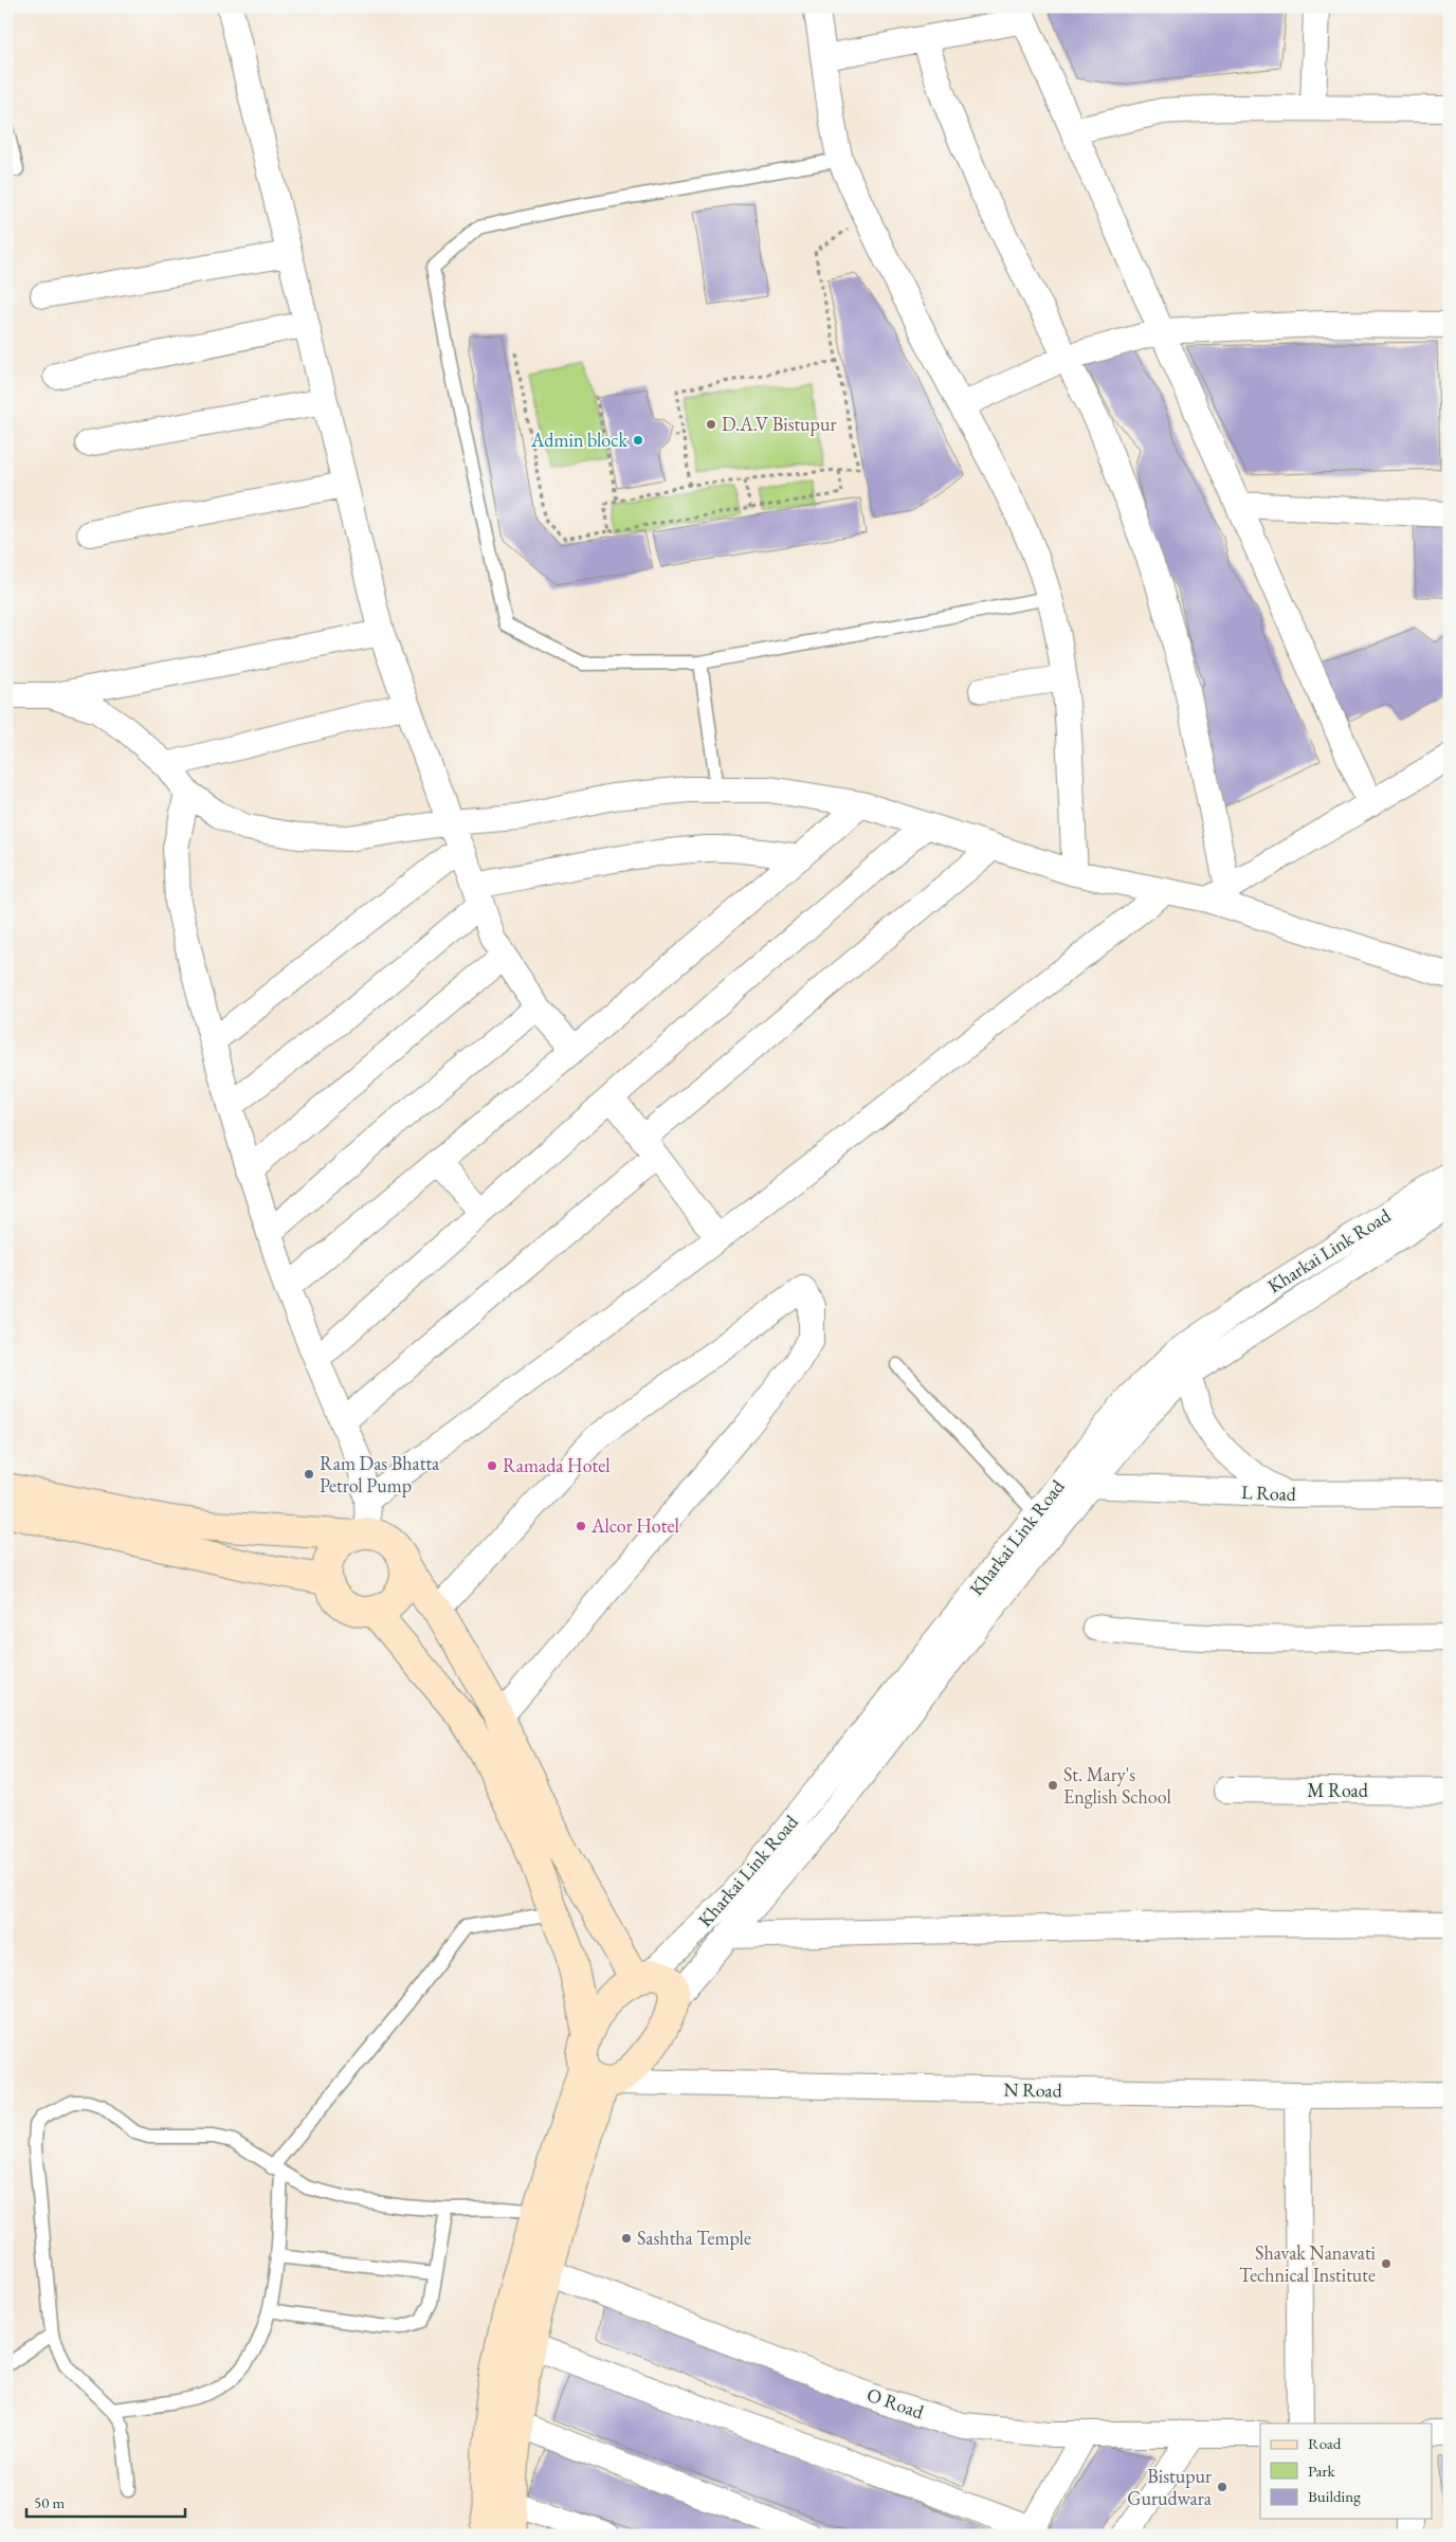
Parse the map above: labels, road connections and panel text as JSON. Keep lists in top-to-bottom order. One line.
{"streets":{"street":["Kharkai Link Road","L Road","M Road","N Road","O Road"]},"places":["D.A.V Bistupur","Admin block","Ramada Hotel","Ram Das Bhatta Petrol Pump","Alcor Hotel","St. Mary's English School","Sashtha Temple","Shavak Nanavati Technical Institute","Bistupur Gurudwara"],"legend":["Road","Park","Building"],"scale_bar":"50 m"}
